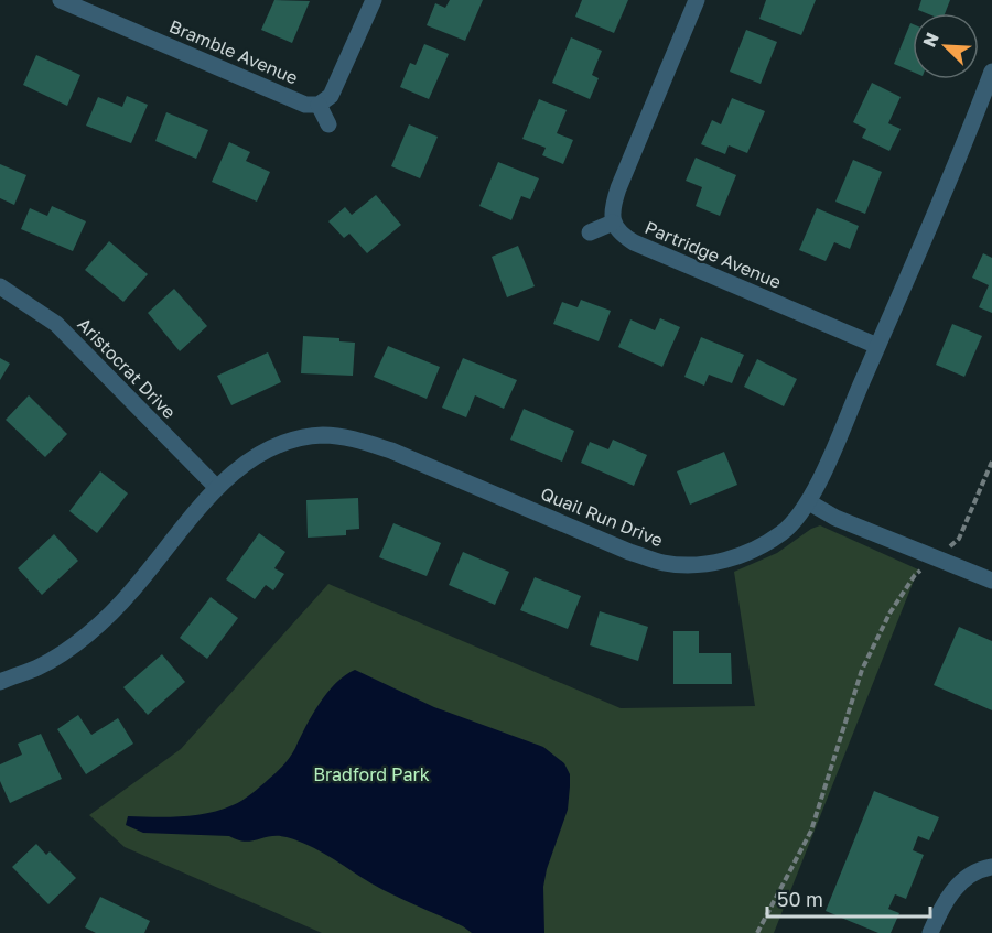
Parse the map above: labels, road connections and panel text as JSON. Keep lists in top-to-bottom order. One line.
{"streets":{"street":["Bramble Avenue","Partridge Avenue","Aristocrat Drive","Quail Run Drive"]},"crossings":[["Partridge Avenue","Quail Run Drive"],["Aristocrat Drive","Quail Run Drive"]],"parks":["Bradford Park"],"scale_bar":"50 m","north":"top left"}
